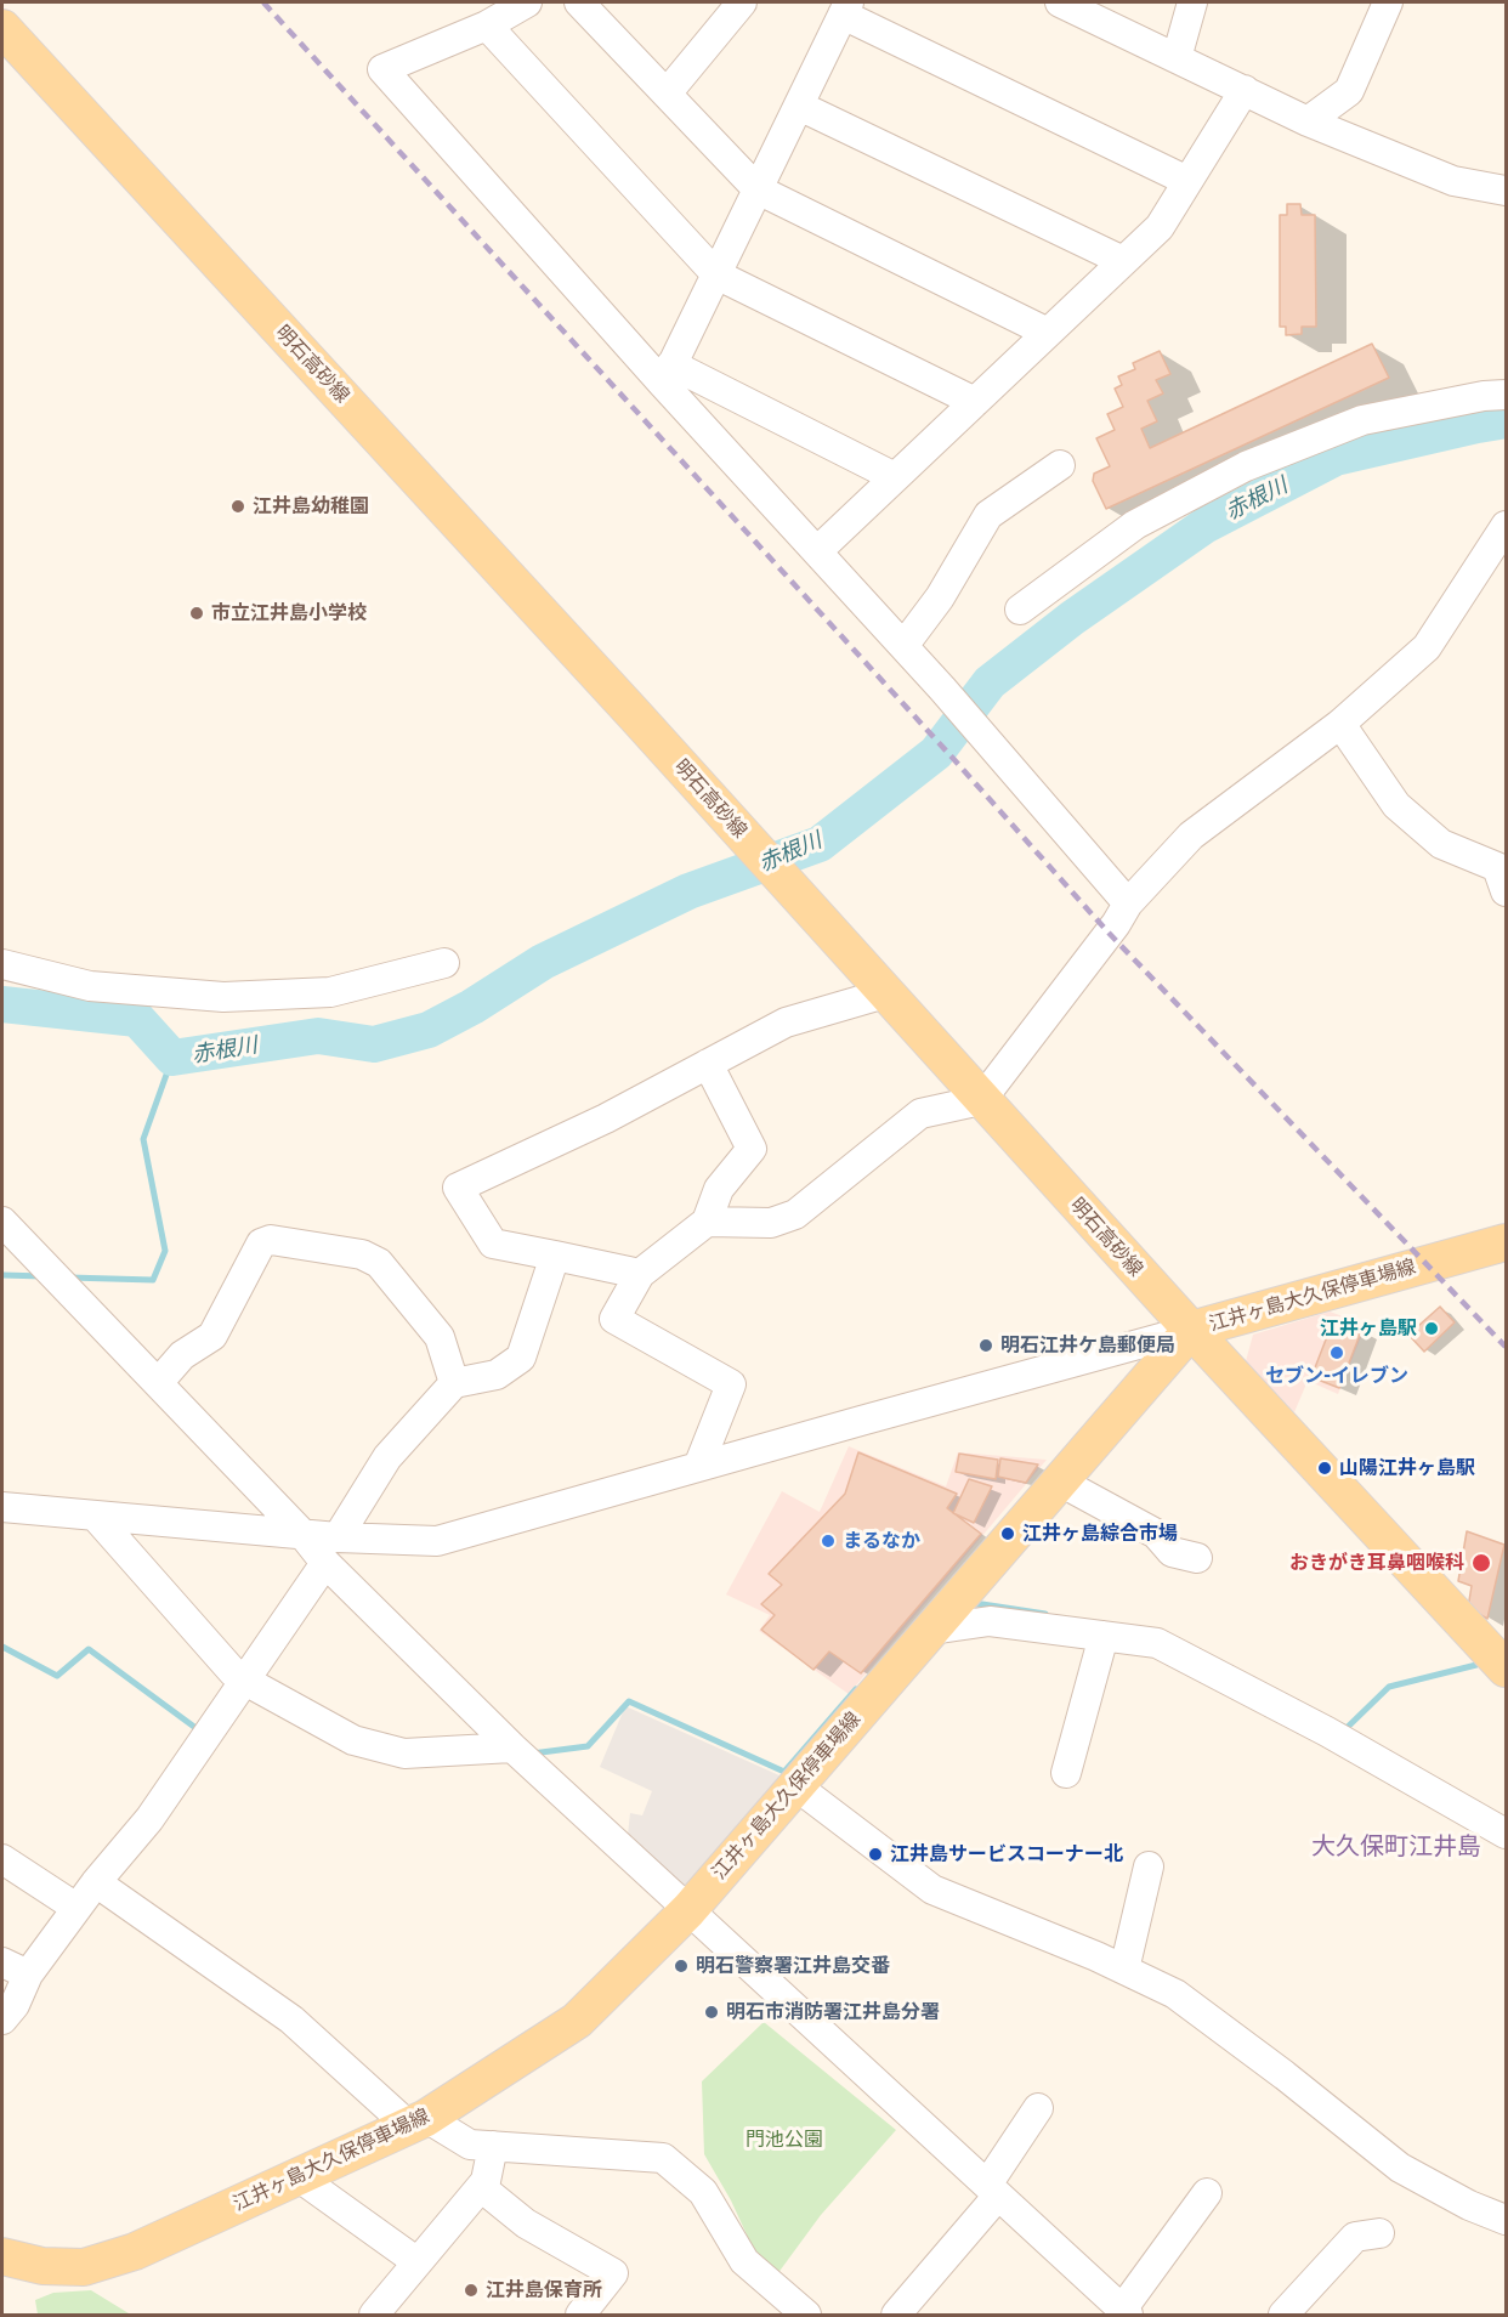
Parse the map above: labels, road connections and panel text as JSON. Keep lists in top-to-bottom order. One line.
{"streets":{"main road":["明石高砂線","江井ヶ島大久保停車場線"]},"crossings":[["明石高砂線","江井ヶ島大久保停車場線"]],"districts":["大久保町江井島"],"water":["赤根川"],"parks":["門池公園"],"places":["江井島幼稚園","市立江井島小学校","江井ヶ島駅","明石江井ケ島郵便局","セブン-イレブン","山陽江井ヶ島駅","江井ヶ島綜合市場","まるなか","おきがき耳鼻咽喉科","江井島サービスコーナー北","明石警察署江井島交番","明石市消防署江井島分署","江井島保育所"]}
